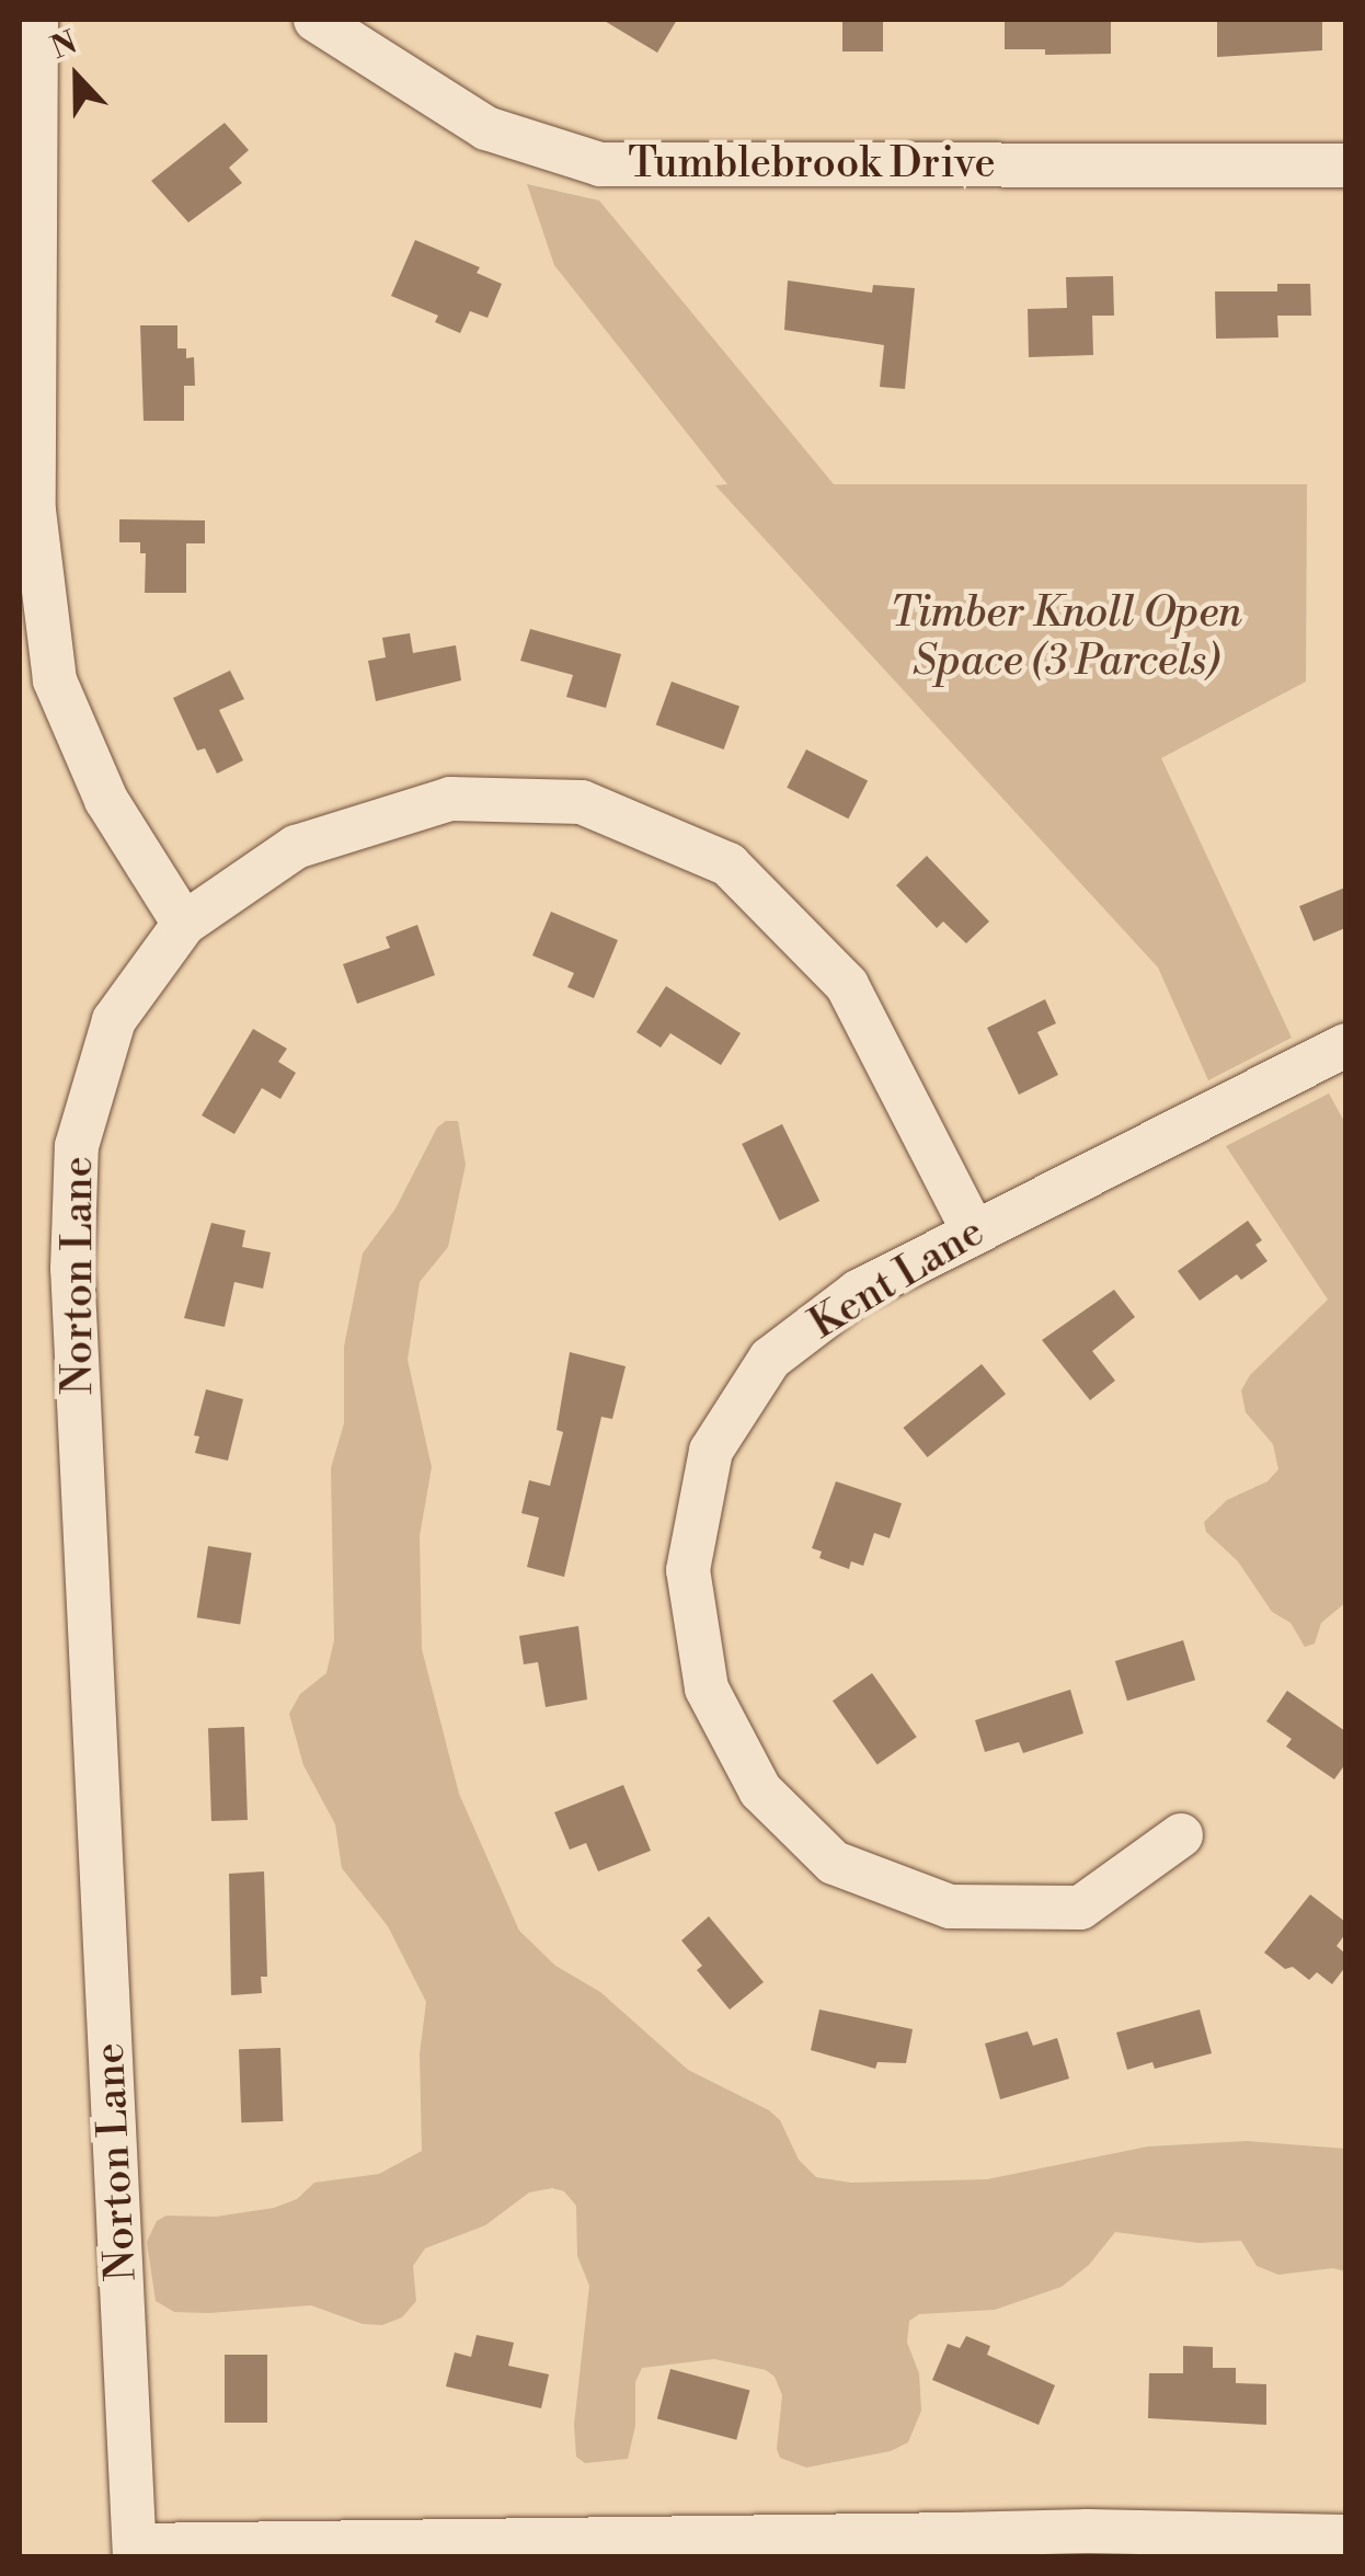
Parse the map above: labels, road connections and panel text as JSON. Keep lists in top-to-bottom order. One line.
{"streets":{"street":["Tumblebrook Drive","Norton Lane","Kent Lane"]},"crossings":[["Norton Lane","Kent Lane"]],"parks":["Timber Knoll Open Space (3 Parcels)"],"north":"top"}
